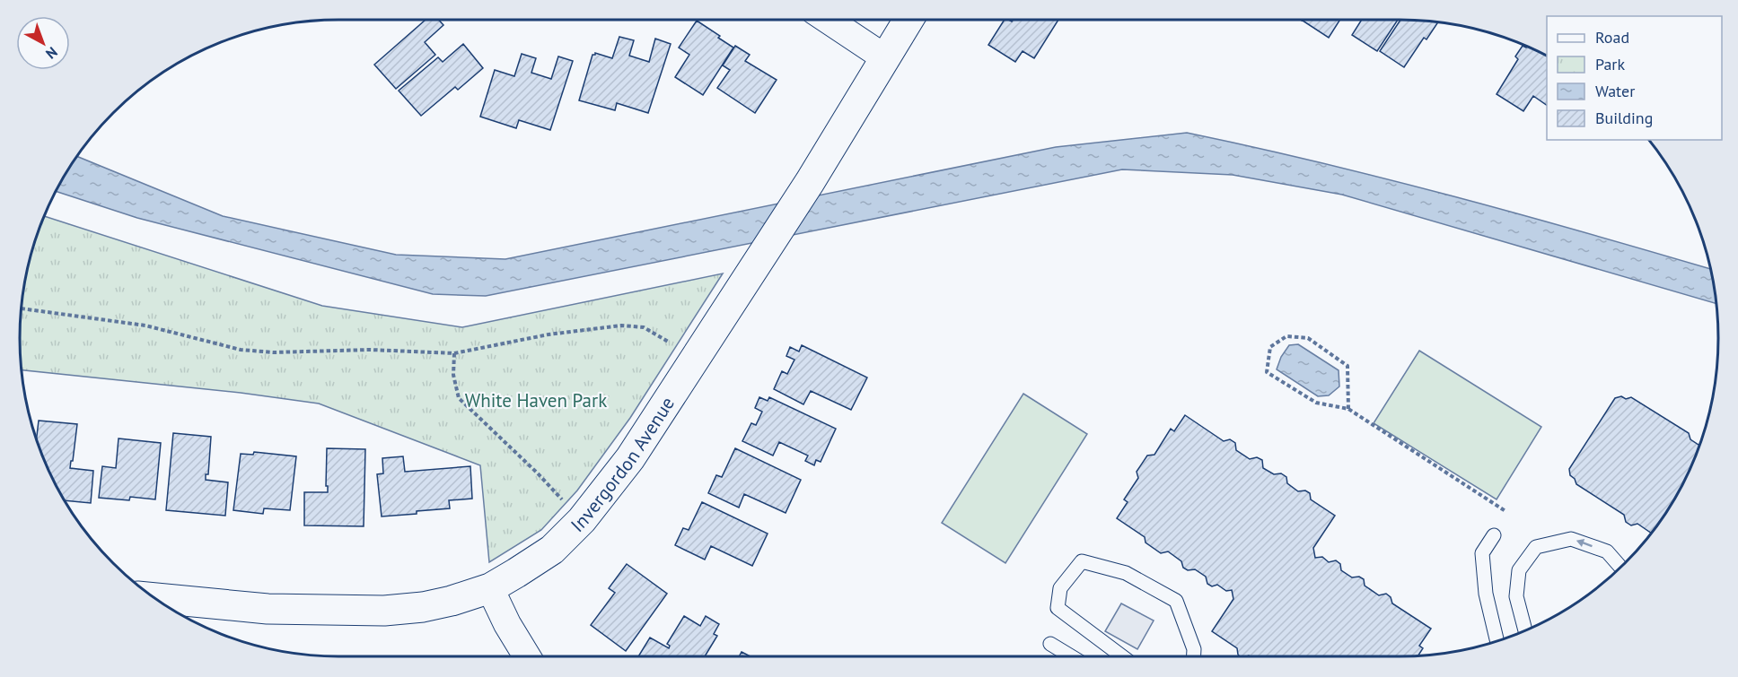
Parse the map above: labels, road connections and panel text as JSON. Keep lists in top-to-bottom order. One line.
{"streets":{"street":["Invergordon Avenue"]},"parks":["White Haven Park"],"legend":["Road","Park","Water","Building"],"north":"bottom right"}
